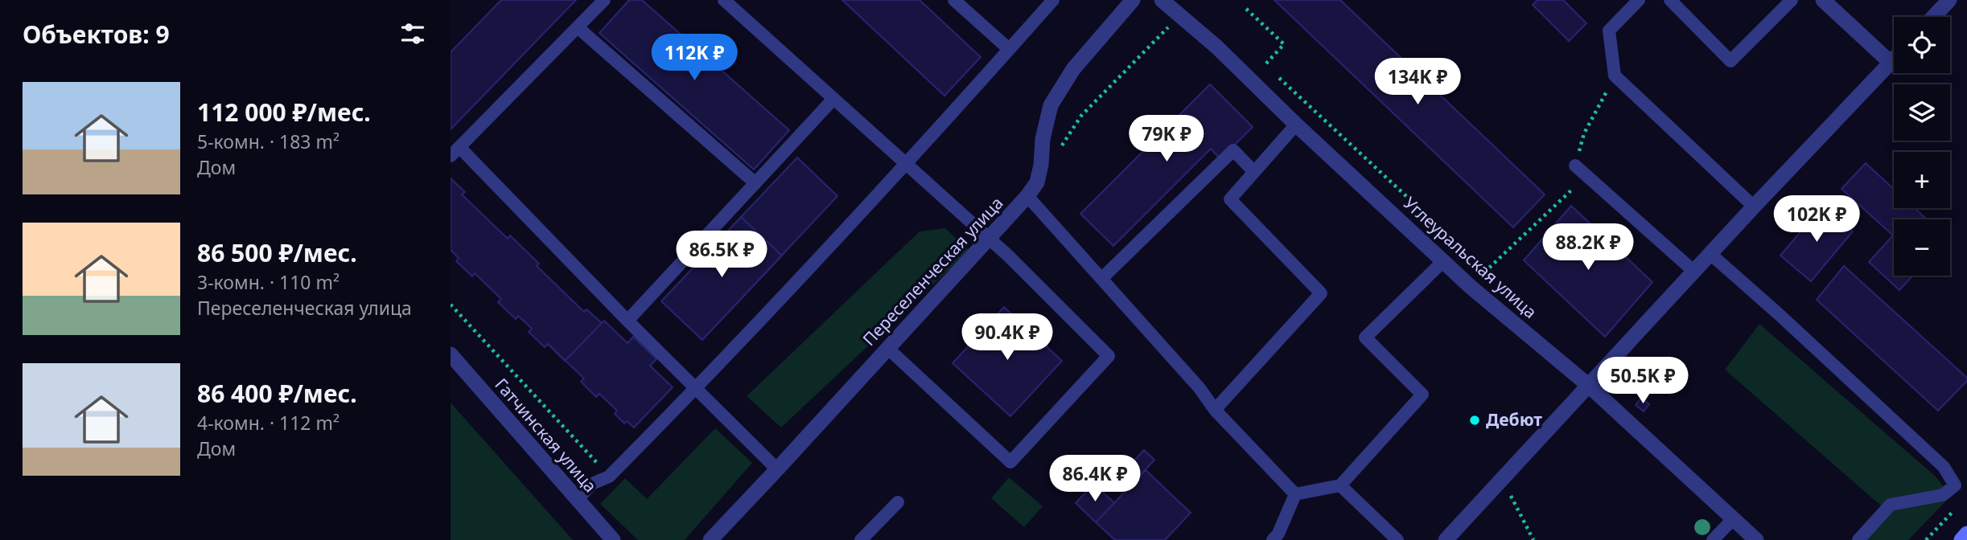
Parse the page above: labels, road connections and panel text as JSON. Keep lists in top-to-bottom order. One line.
{"streets":{"street":["Углеуральская улица","Переселенческая улица","Гатчинская улица"]},"places":["Дебют"],"page":{"heading":"Объектов: 9","map_buttons":["+","−"],"price":["112K ₽","134K ₽","79K ₽","102K ₽","88.2K ₽","86.5K ₽","90.4K ₽","50.5K ₽","86.4K ₽"],"list":[{"name":"112 000 ₽/мес.","note":"5-комн. · 183 m² · Дом"},{"name":"86 500 ₽/мес.","note":"3-комн. · 110 m² · Переселенческая улица"},{"name":"86 400 ₽/мес.","note":"4-комн. · 112 m² · Дом"}]}}
